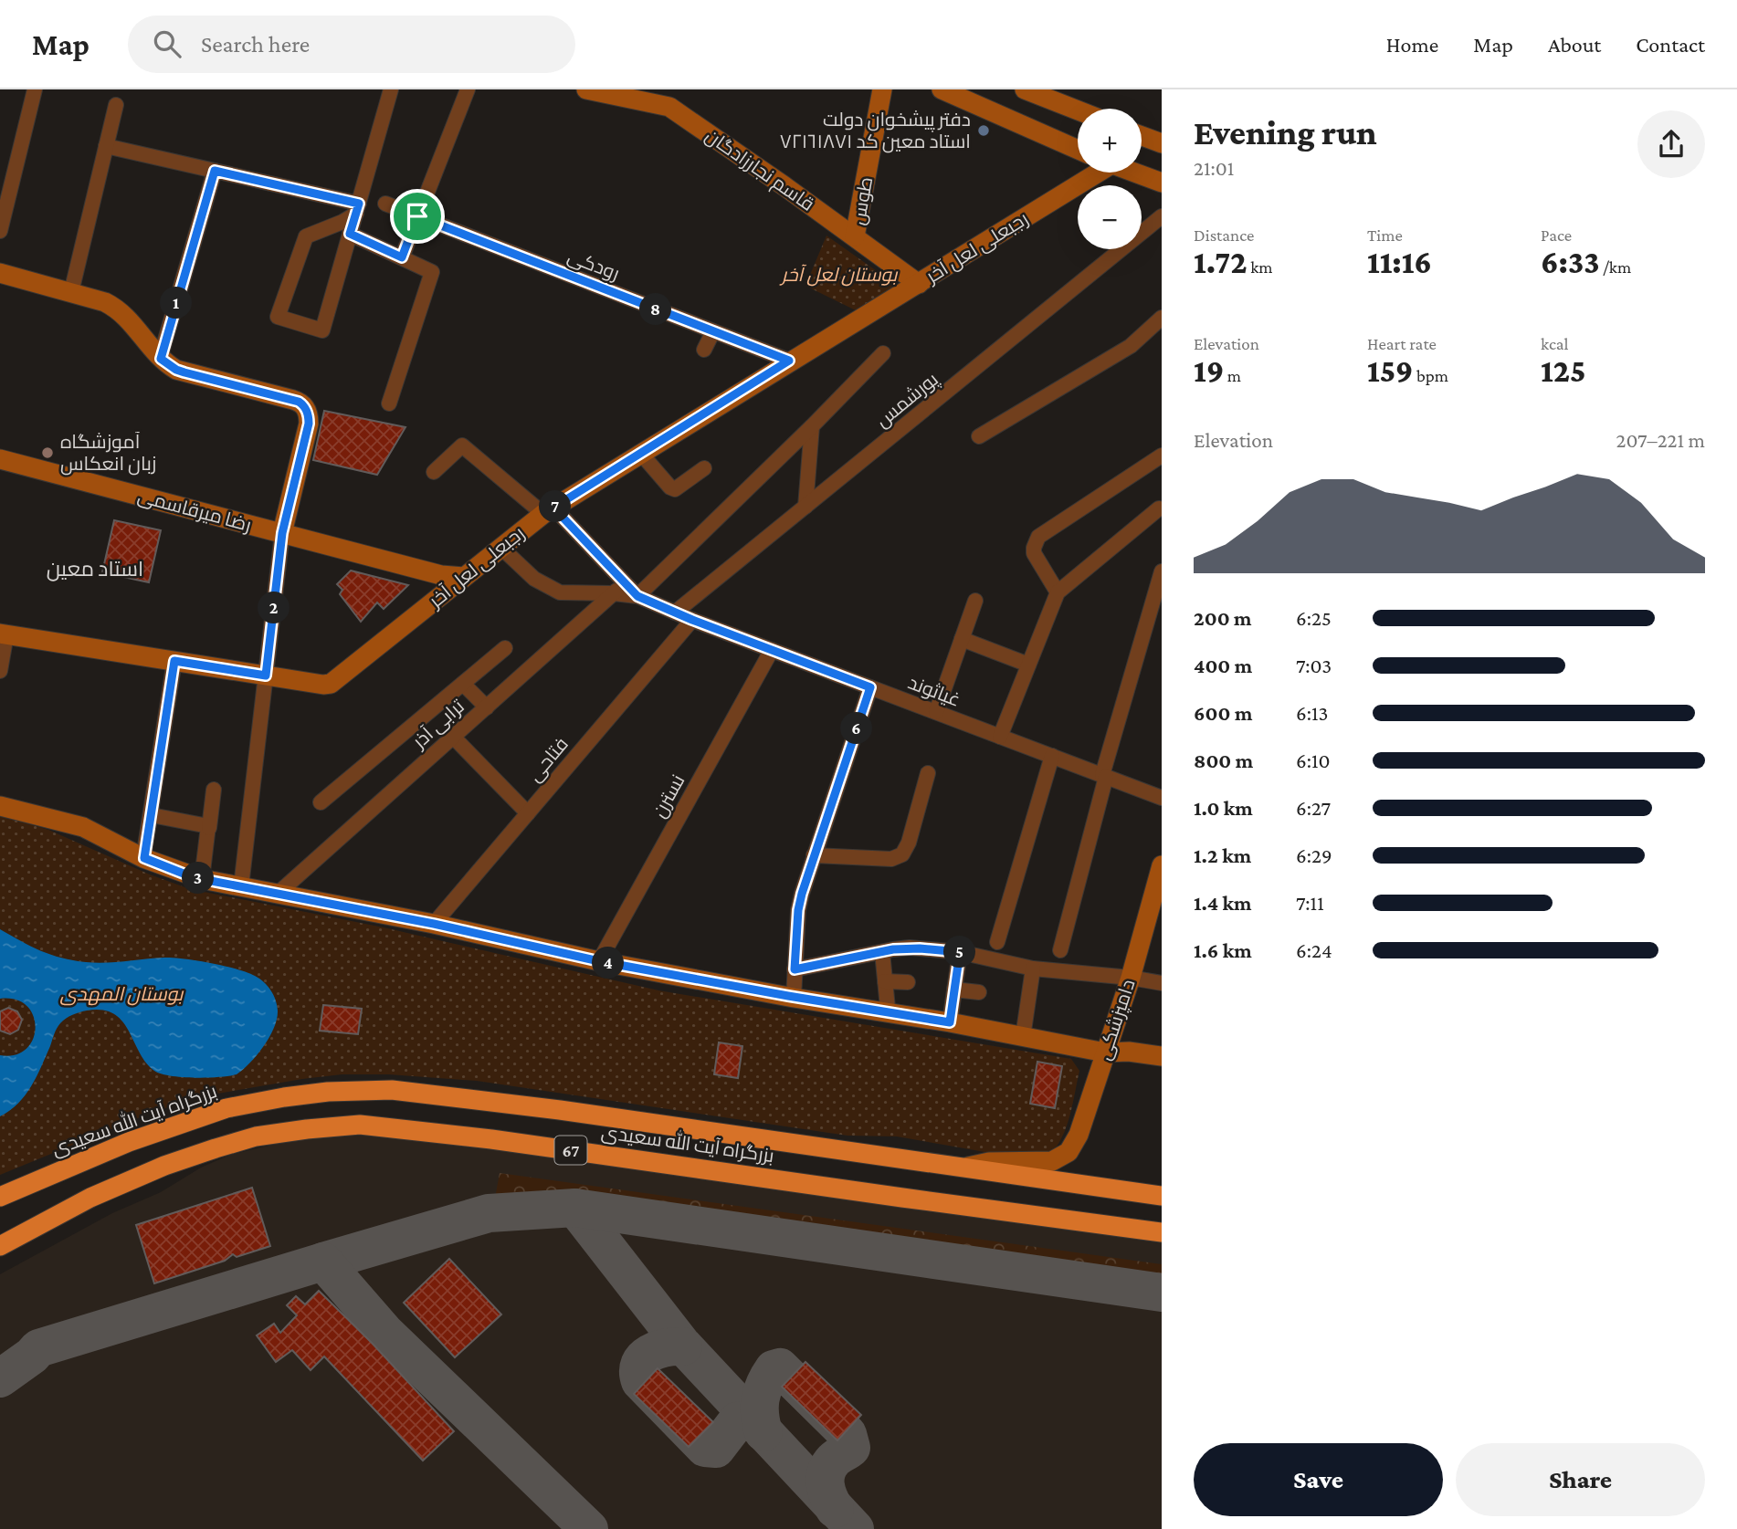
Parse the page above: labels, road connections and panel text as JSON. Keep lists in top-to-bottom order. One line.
{"streets":{"highway":["بزرگراه آیت الله سعیدی","67"],"street":["قاسم نجارزادگان","طوس","رجبعلی لعل آخر","رودکی","پورشمس","رضا میرقاسمی","غیاثوند","ترابی آذر","فتاحی","نسترن","دامپزشکی"]},"crossings":[["قاسم نجارزادگان","طوس"],["قاسم نجارزادگان","رجبعلی لعل آخر"],["رجبعلی لعل آخر","رودکی"],["رجبعلی لعل آخر","رضا میرقاسمی"],["پورشمس","غیاثوند"],["غیاثوند","فتاحی"],["غیاثوند","نسترن"],["دامپزشکی","بزرگراه آیت الله سعیدی"]],"districts":["استاد معین"],"parks":["بوستان لعل آخر","بوستان المهدی"],"places":["دفتر پيشخوان دولت استاد معين كد ٧٢١٦١٨٧١","آموزشگاه زبان انعکاس"],"page":{"header":"Map","search":"Search here","nav":["Home","Map","About","Contact"],"heading":["Evening run","21:01"],"map_buttons":["+","−"],"stats":[["Distance","1.72 km"],["Time","11:16"],["Pace","6:33 /km"],["Elevation","19 m"],["Heart rate","159 bpm"],["kcal","125"]],"pins":["1","8","7","2","6","3","5","4"],"chart":["Elevation","207–221 m"],"list":[{"name":"200 m","note":"6:25"},{"name":"400 m","note":"7:03"},{"name":"600 m","note":"6:13"},{"name":"800 m","note":"6:10"},{"name":"1.0 km","note":"6:27"},{"name":"1.2 km","note":"6:29"},{"name":"1.4 km","note":"7:11"},{"name":"1.6 km","note":"6:24"}],"buttons":["Save","Share"]}}
